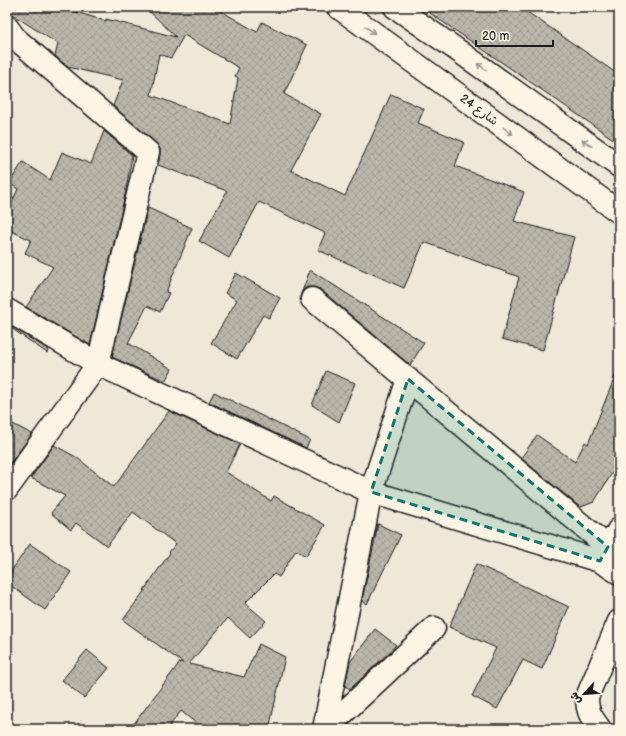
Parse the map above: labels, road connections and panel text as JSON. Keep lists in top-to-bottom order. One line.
{"streets":{"street":["شارع 24"]},"scale_bar":"20 m","north":"bottom left"}
